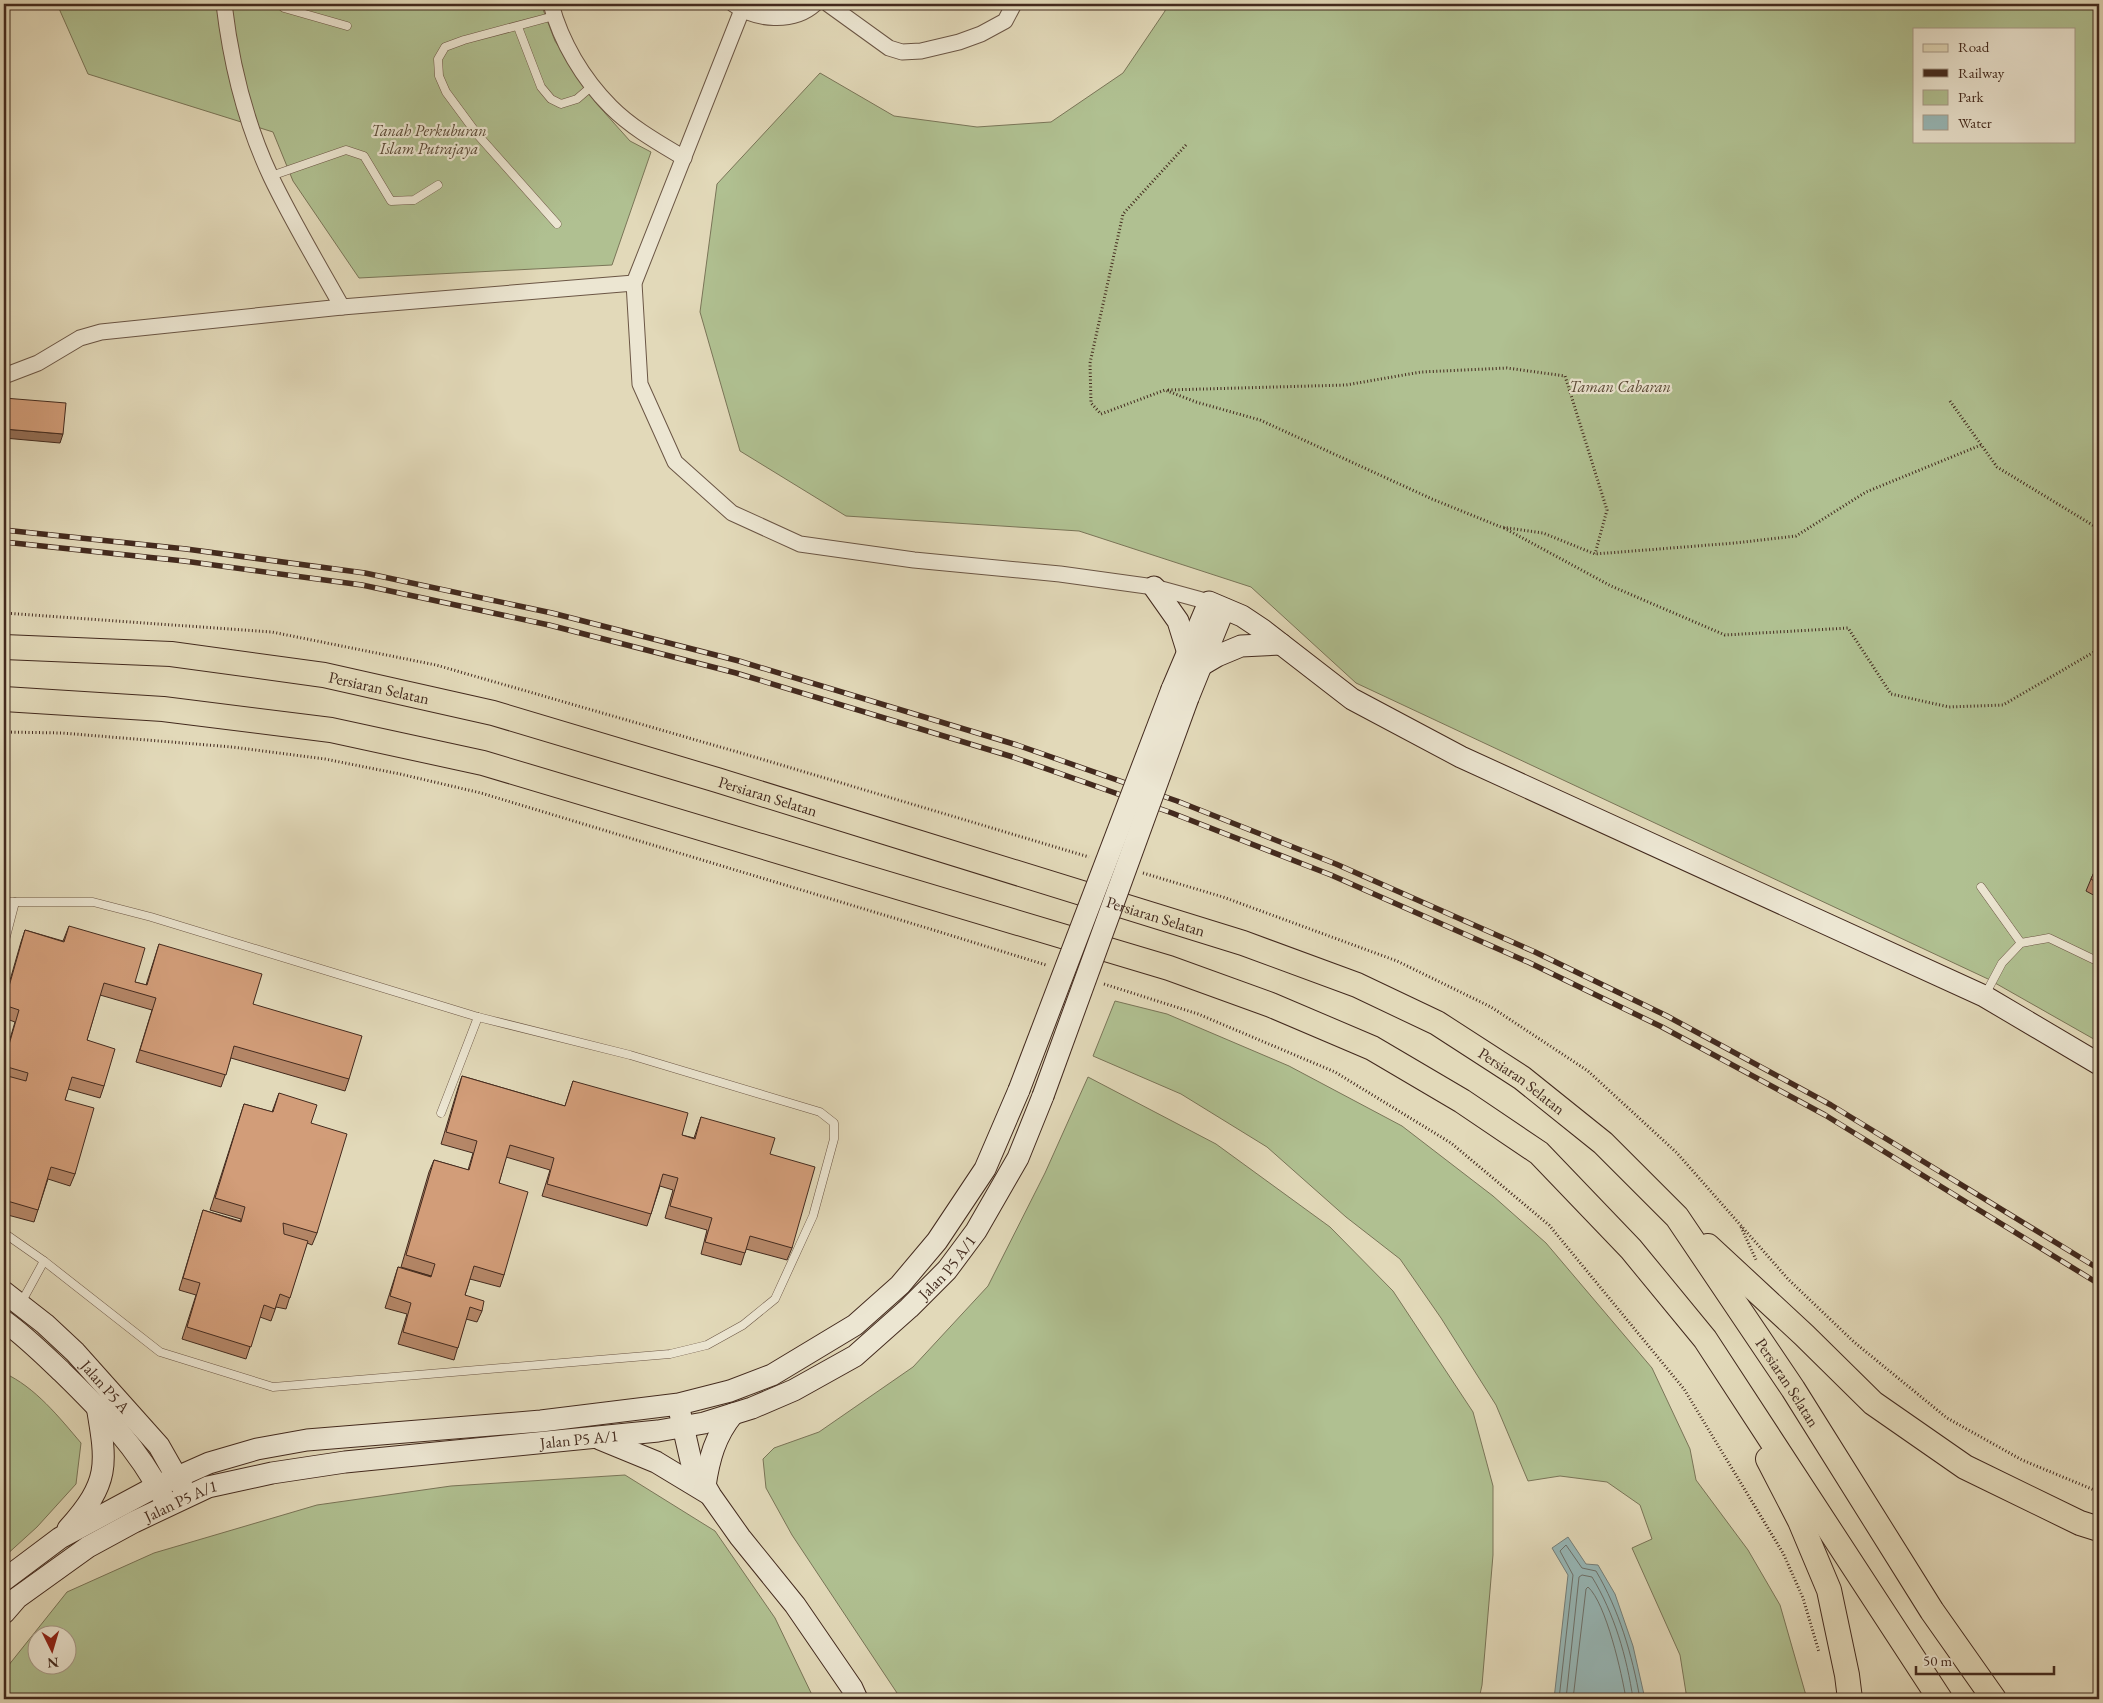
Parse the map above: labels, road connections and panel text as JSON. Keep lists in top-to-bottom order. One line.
{"streets":{"main road":["Persiaran Selatan"],"street":["Jalan P5 A/1","Jalan P5 A"]},"crossings":[["Jalan P5 A/1","Jalan P5 A"]],"parks":["Tanah Perkuburan Islam Putrajaya","Taman Cabaran"],"legend":["Road","Railway","Park","Water"],"scale_bar":"50 m","north":"bottom"}
